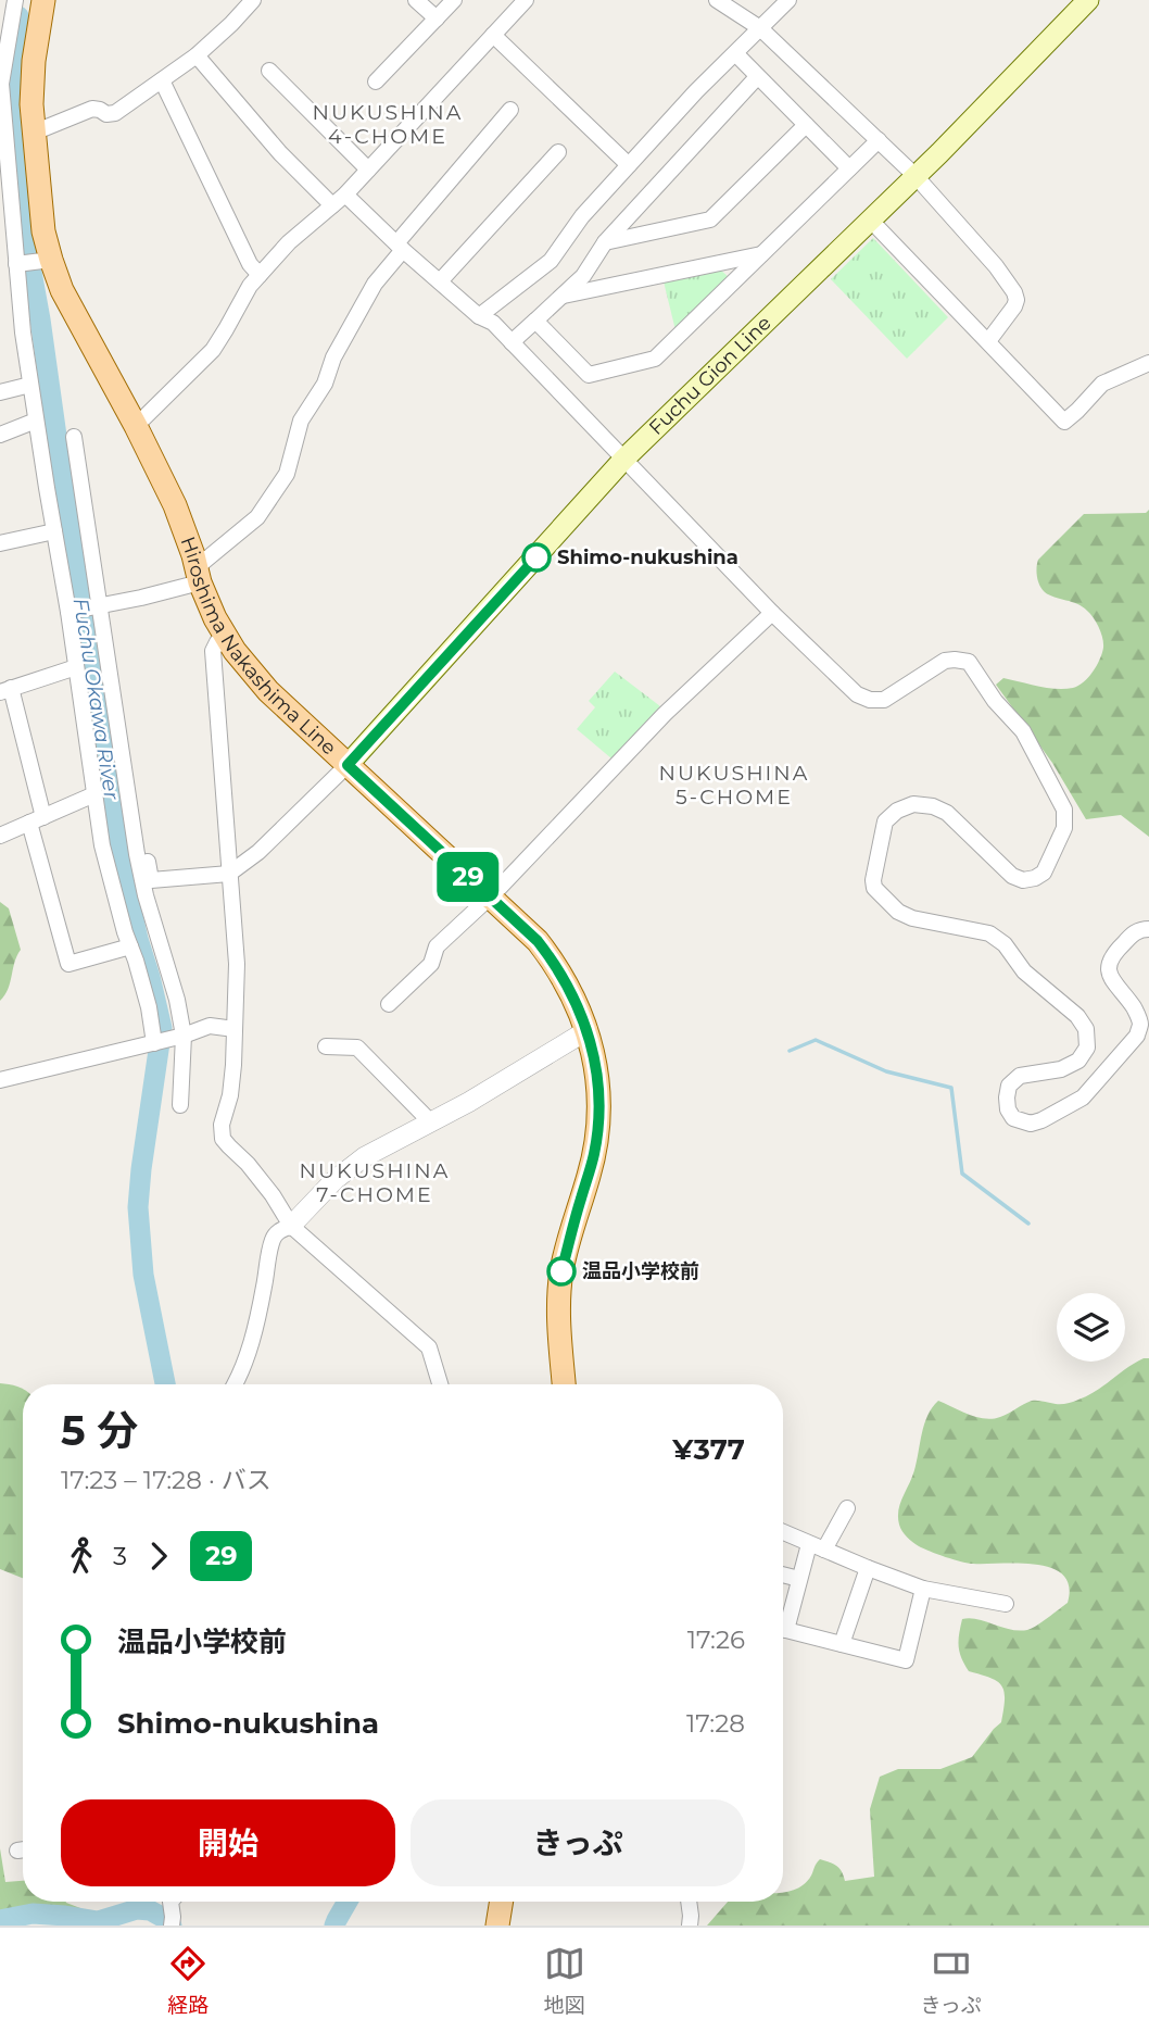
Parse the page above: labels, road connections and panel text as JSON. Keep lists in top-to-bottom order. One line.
{"streets":{"main road":["Fuchu Gion Line","Hiroshima Nakashima Line"]},"crossings":[["Fuchu Gion Line","Hiroshima Nakashima Line"]],"districts":["NUKUSHINA 4-CHOME","NUKUSHINA 5-CHOME","NUKUSHINA 7-CHOME"],"water":["Fuchu Okawa River"],"places":["Shimo-nukushina","温品小学校前"],"lines":["bus line 29"],"page":{"on_map":"29","heading":["5 分","17:23 – 17:28 · バス","¥377"],"legs":["3","29"],"list":[{"name":"温品小学校前","value":"17:26"},{"name":"Shimo-nukushina","value":"17:28"}],"buttons":["開始","きっぷ"],"tabs":["経路","地図","きっぷ"]}}
